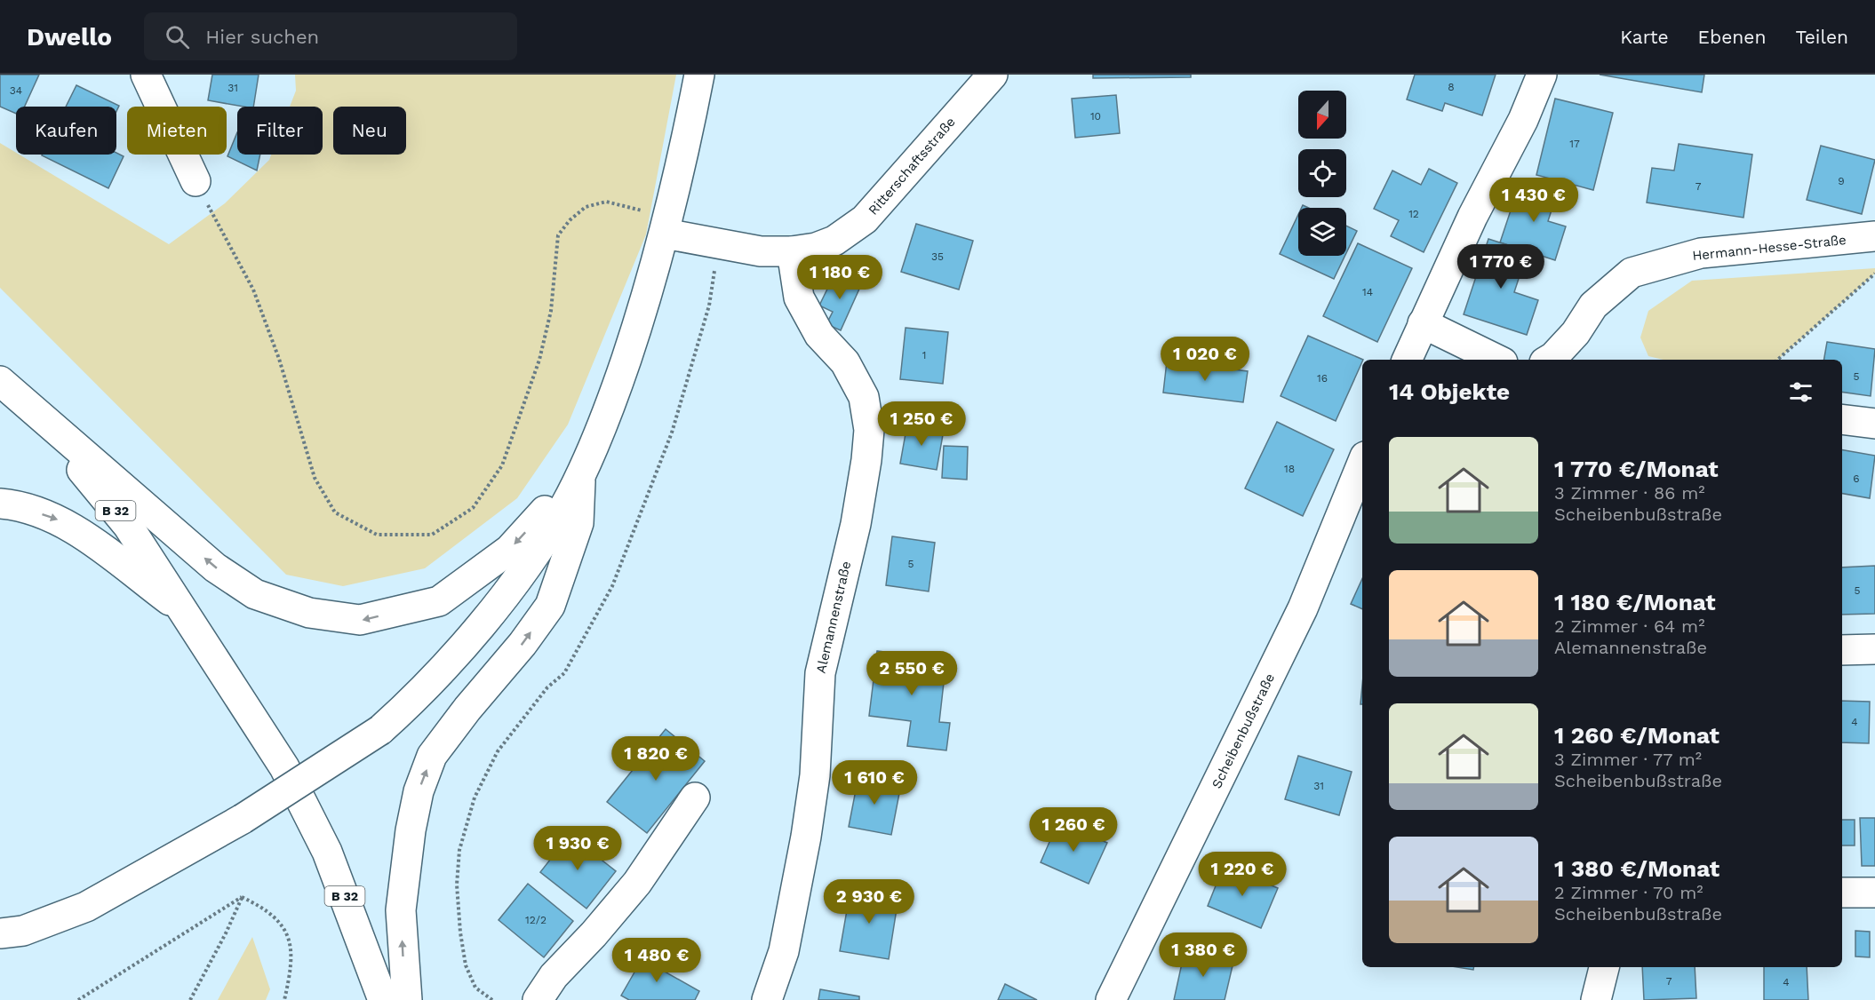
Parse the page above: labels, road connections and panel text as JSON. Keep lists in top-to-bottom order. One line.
{"streets":{"main road":["Ritterschaftsstraße","Hermann-Hesse-Straße","B 32","Alemannenstraße","Scheibenbußstraße"]},"crossings":[["Ritterschaftsstraße","Alemannenstraße"]],"house_numbers":["8","31","34","10","17","9","7","12","35","14","1","5","16","18","6","5","5","4","31","12/2","7","4"],"north":"bottom","page":{"header":"Dwello","search":"Hier suchen","nav":["Karte","Ebenen","Teilen"],"chip":["Kaufen","Mieten","Filter","Neu"],"price":["1 430 €","1 770 €","1 180 €","1 020 €","1 250 €","2 550 €","1 820 €","1 610 €","1 260 €","1 930 €","1 220 €","2 930 €","1 380 €","1 480 €"],"heading":"14 Objekte","list":[{"name":"1 770 €/Monat","note":"3 Zimmer · 86 m² · Scheibenbußstraße"},{"name":"1 180 €/Monat","note":"2 Zimmer · 64 m² · Alemannenstraße"},{"name":"1 260 €/Monat","note":"3 Zimmer · 77 m² · Scheibenbußstraße"},{"name":"1 380 €/Monat","note":"2 Zimmer · 70 m² · Scheibenbußstraße"}]}}
